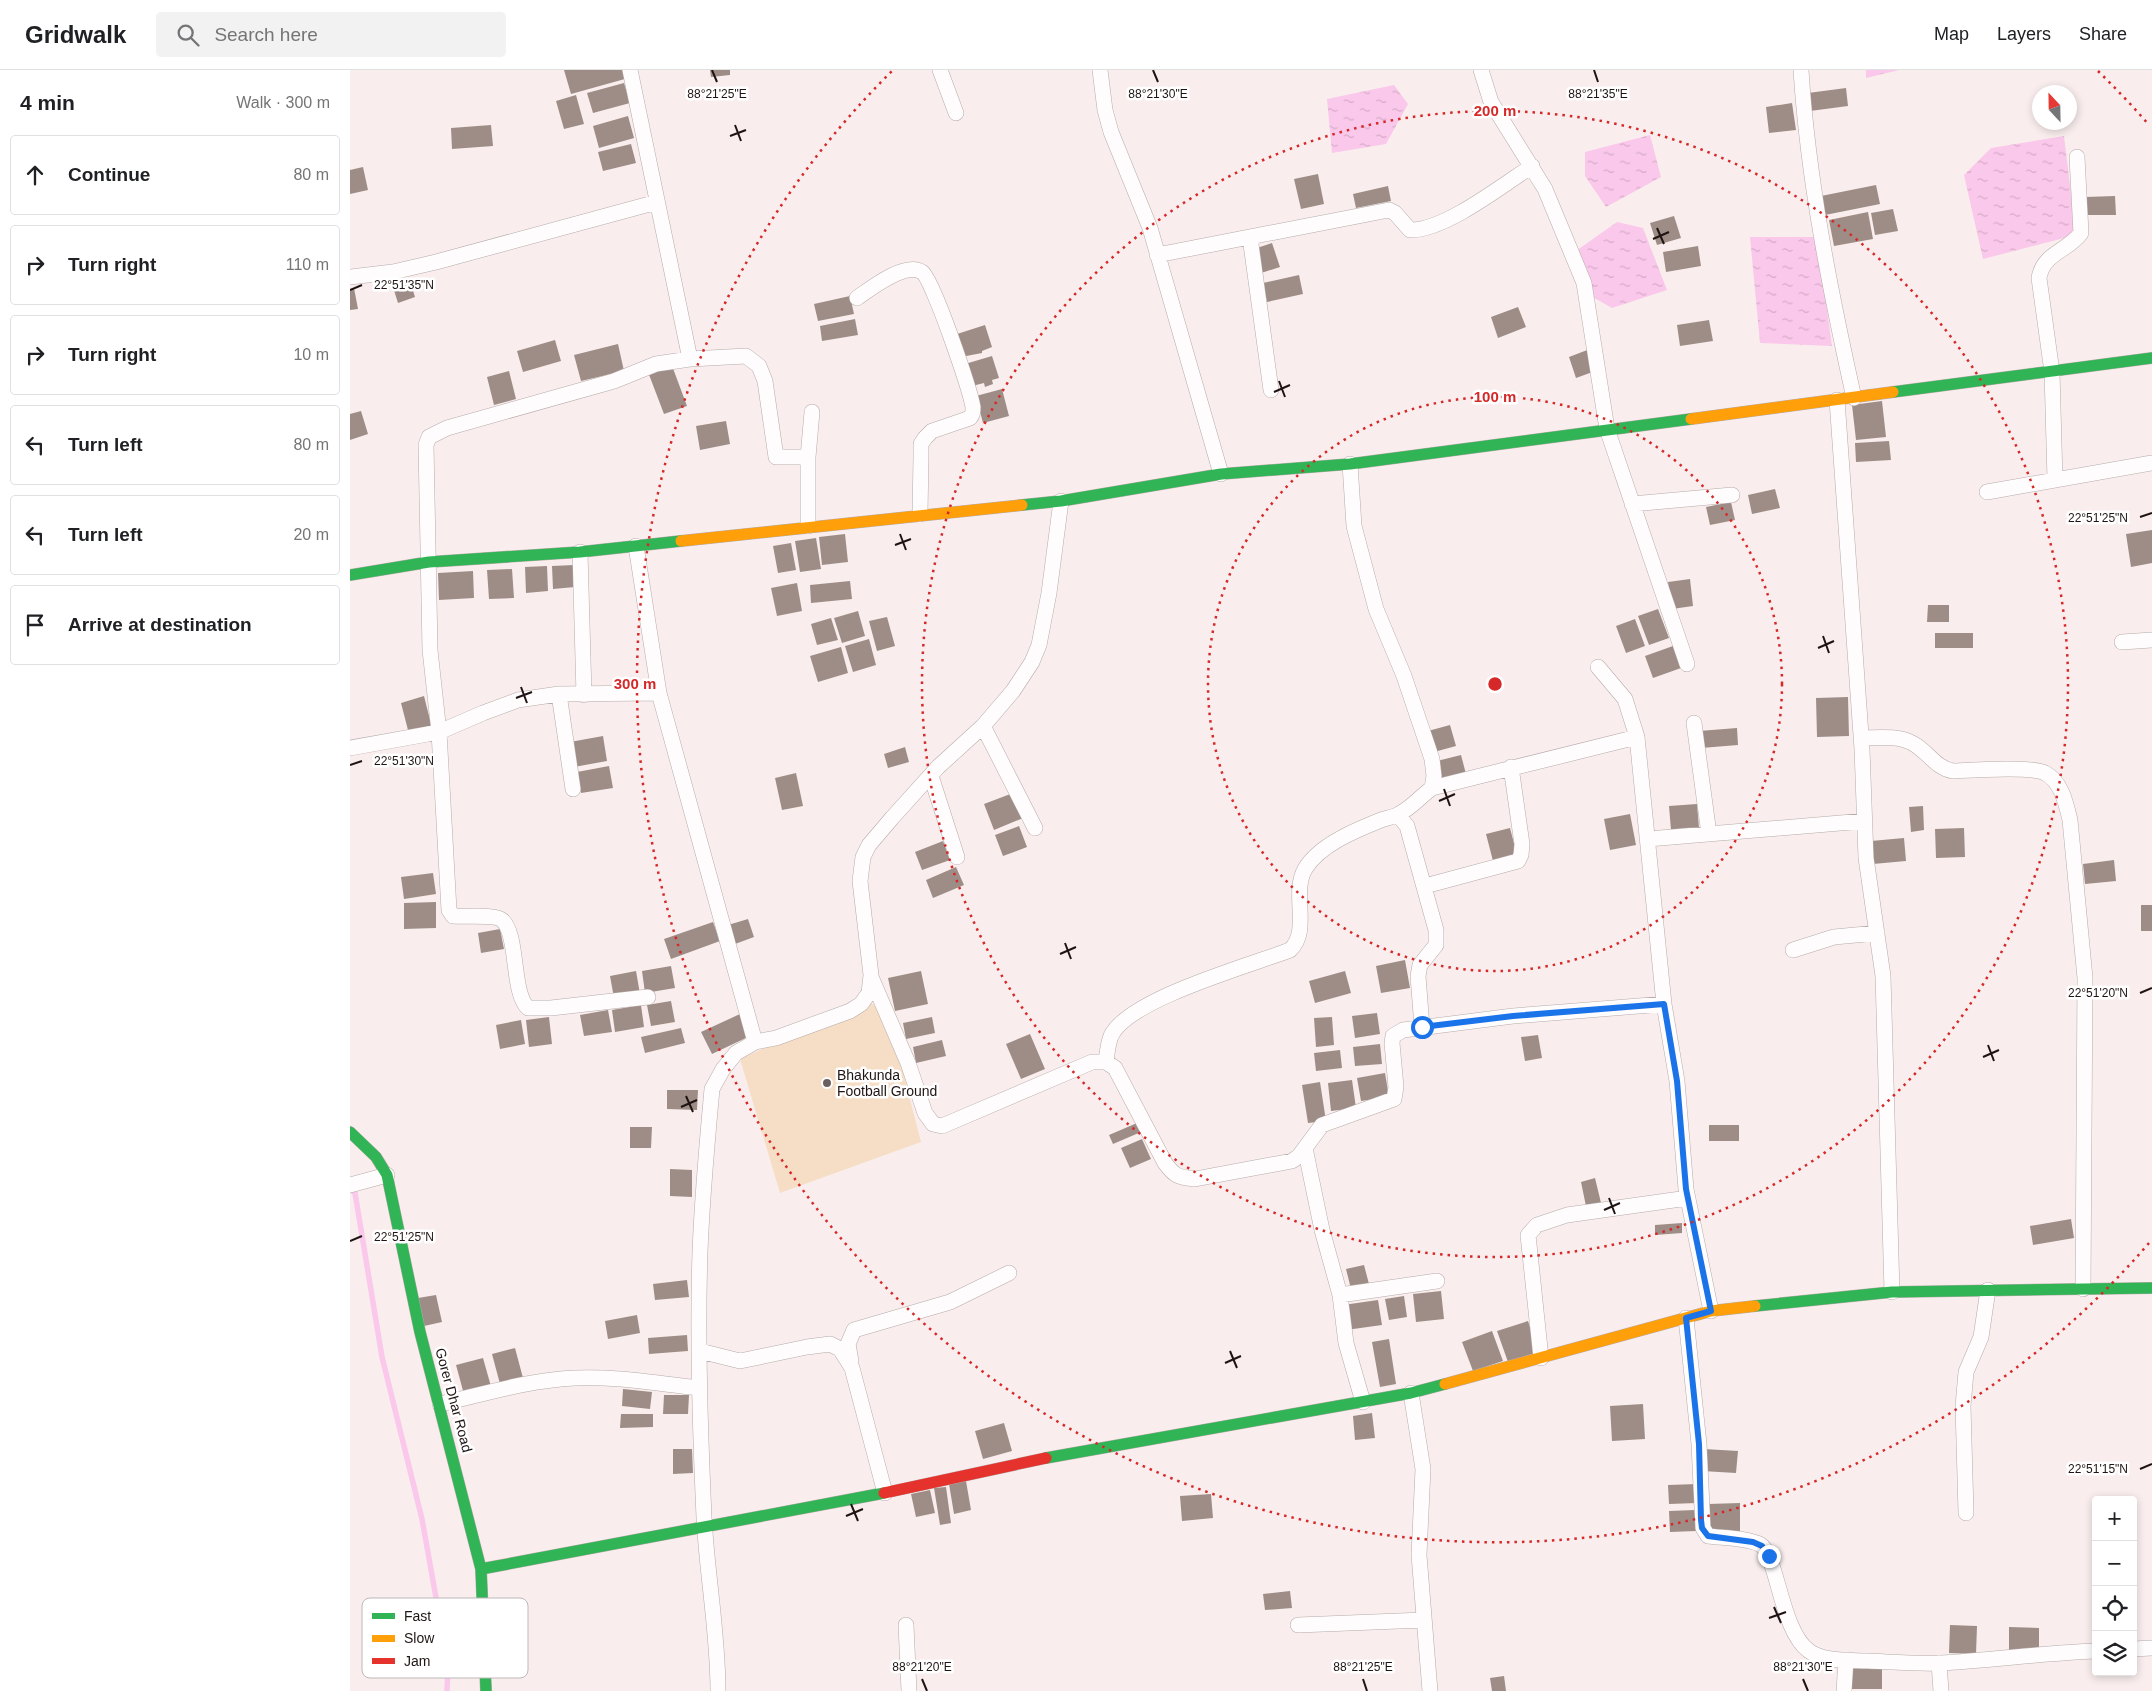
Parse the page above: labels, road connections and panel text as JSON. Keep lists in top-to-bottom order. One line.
{"streets":{"street":["Gorer Dhar Road"]},"places":["Bhakunda Football Ground"],"legend":["Fast","Slow","Jam"],"north":"top","page":{"header":"Gridwalk","search":"Search here","nav":["Map","Layers","Share"],"heading":["4 min","Walk · 300 m"],"list":[["Continue","80 m"],["Turn right","110 m"],["Turn right","10 m"],["Turn left","80 m"],["Turn left","20 m"],"Arrive at destination"],"map_buttons":["+","−"]},"coordinates":["88°21'25\"E","88°21'30\"E","88°21'35\"E","22°51'35\"N","22°51'25\"N","22°51'30\"N","22°51'20\"N","22°51'15\"N","88°21'20\"E"],"rings":["200 m","100 m","300 m"]}
